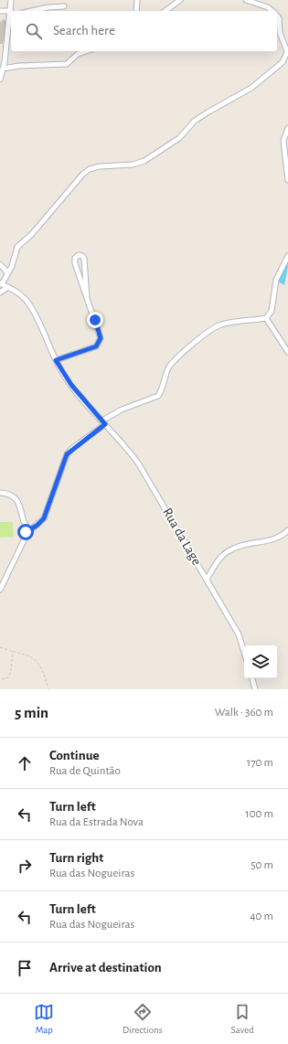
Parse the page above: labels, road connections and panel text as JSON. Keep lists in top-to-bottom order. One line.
{"streets":{"street":["Rua da Lage"]},"page":{"search":"Search here","heading":["5 min","Walk · 360 m"],"list":[["Continue","Rua de Quintão","170 m"],["Turn left","Rua da Estrada Nova","100 m"],["Turn right","Rua das Nogueiras","50 m"],["Turn left","Rua das Nogueiras","40 m"],"Arrive at destination"],"nav":["Map","Directions","Saved"]}}
